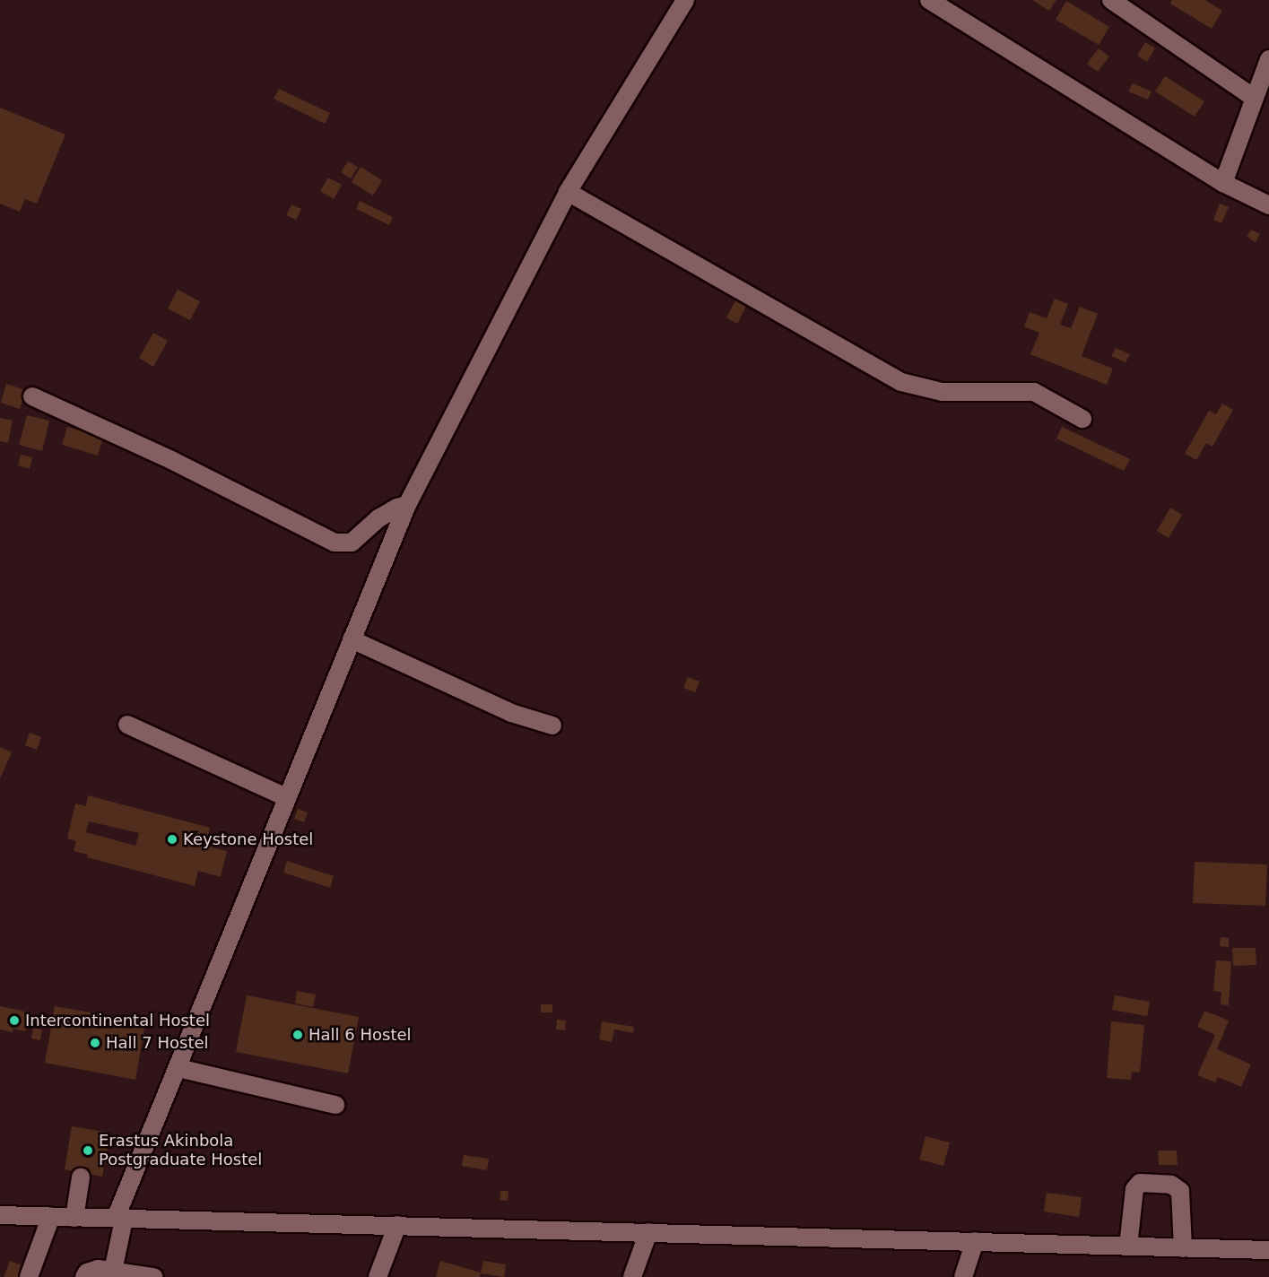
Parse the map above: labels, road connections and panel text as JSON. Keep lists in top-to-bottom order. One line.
{"places":["Keystone Hostel","Intercontinental Hostel","Hall 6 Hostel","Hall 7 Hostel","Erastus Akinbola Postgraduate Hostel"]}
